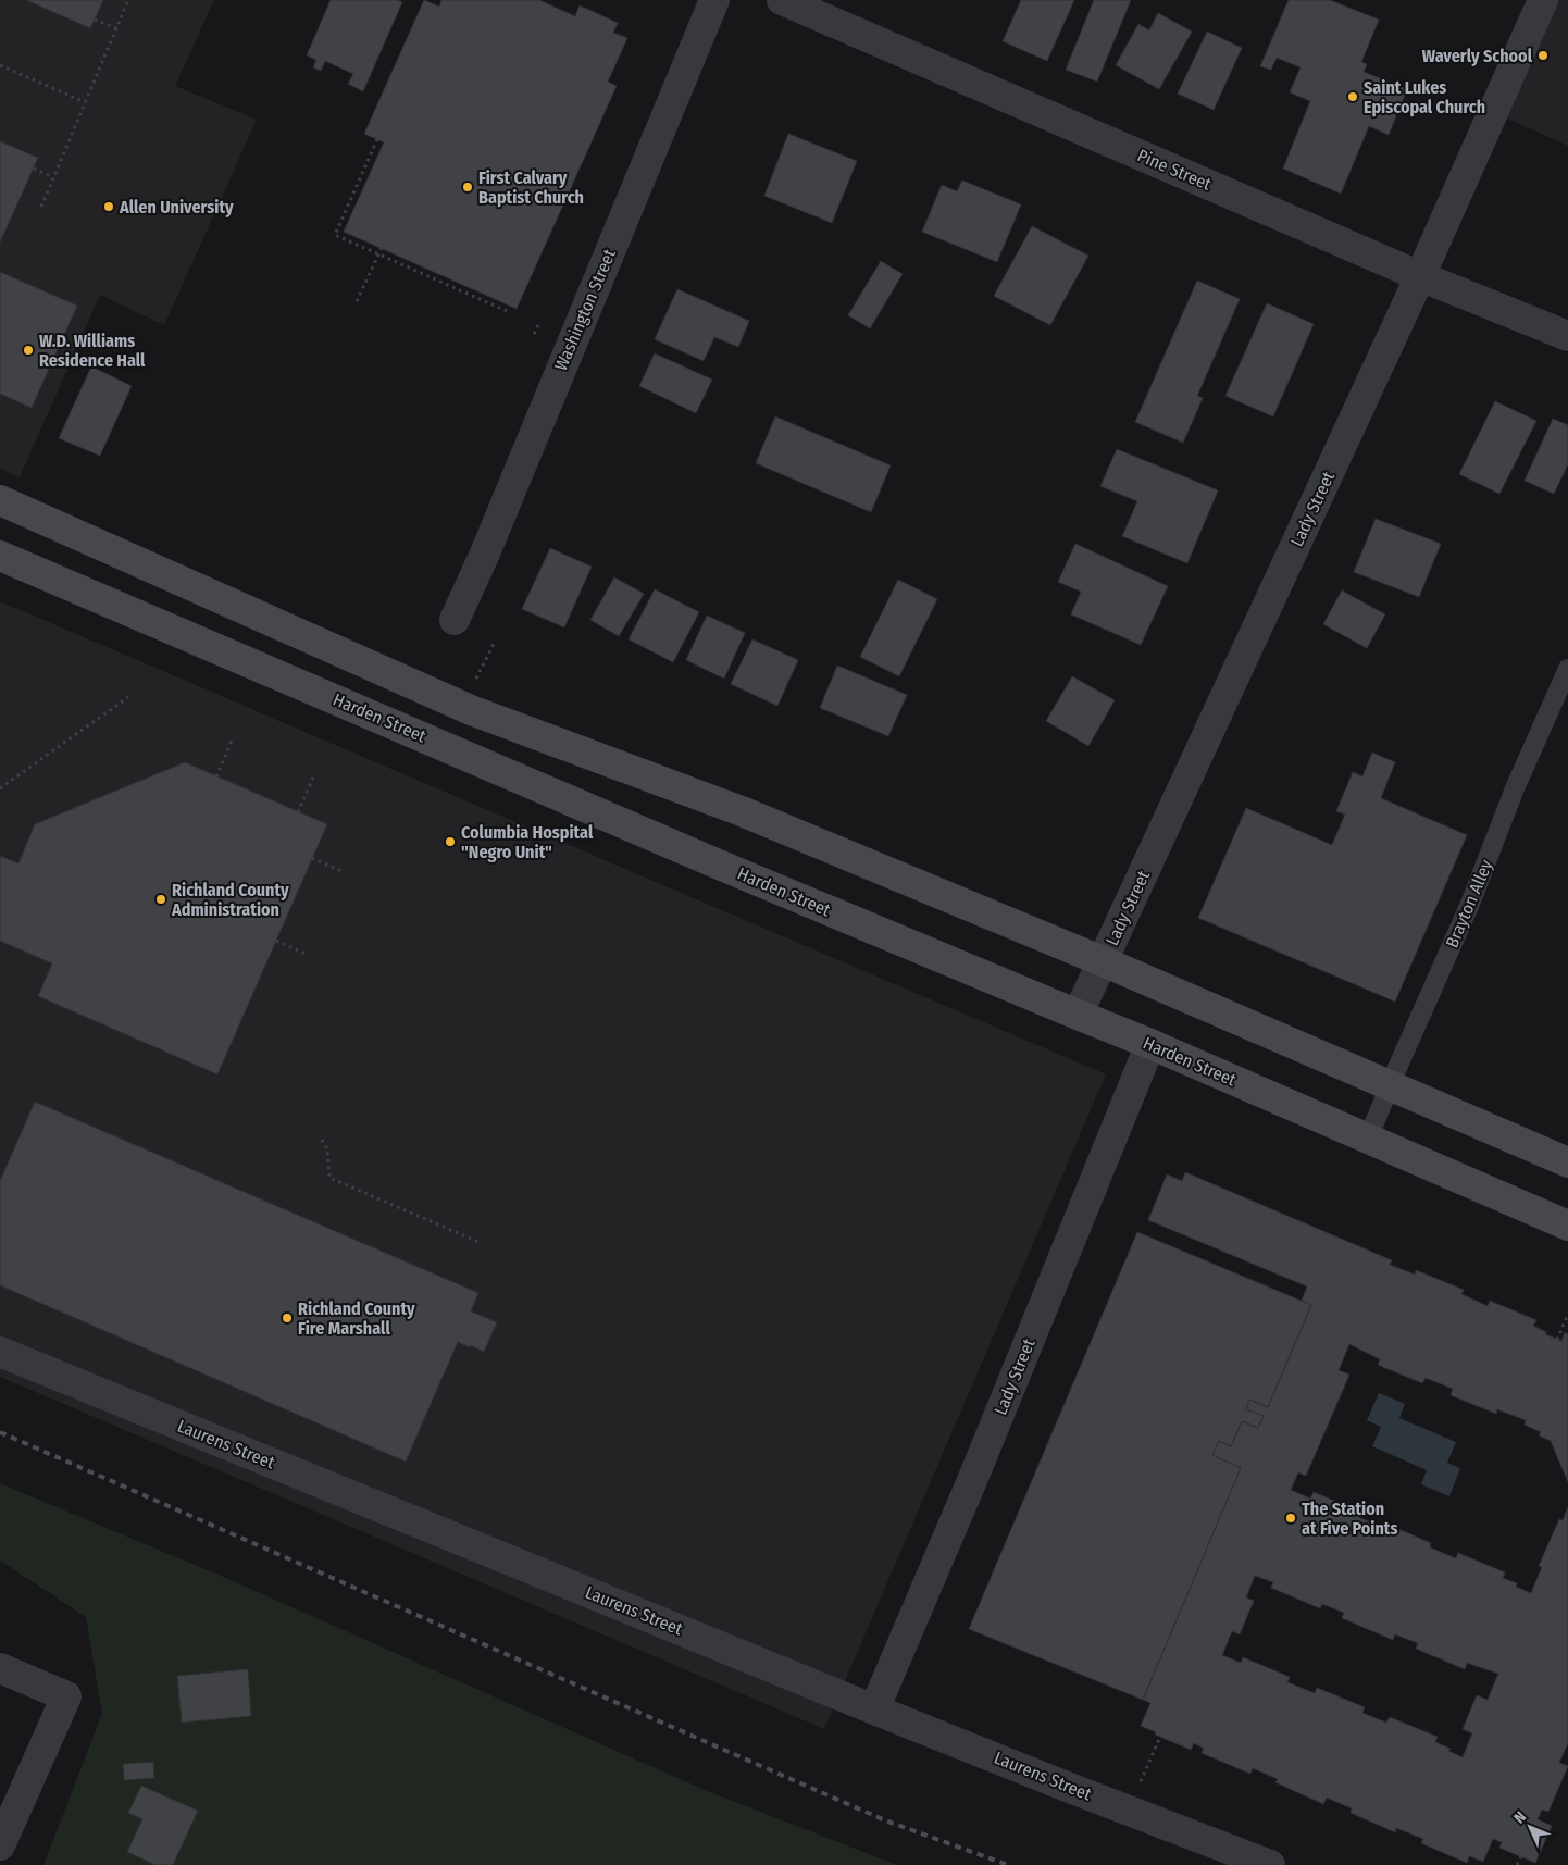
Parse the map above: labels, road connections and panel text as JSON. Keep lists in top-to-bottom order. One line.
{"streets":{"main road":["Harden Street"],"street":["Pine Street","Washington Street","Lady Street","Laurens Street"],"lane":["Brayton Alley"]},"crossings":[["Pine Street","Lady Street"],["Lady Street","Harden Street"],["Lady Street","Laurens Street"],["Harden Street","Brayton Alley"]],"places":["Waverly School","Saint Lukes Episcopal Church","First Calvary Baptist Church","Allen University","W.D. Williams Residence Hall","Columbia Hospital \"Negro Unit\"","Richland County Administration","Richland County Fire Marshall","The Station at Five Points"],"north":"top left"}
